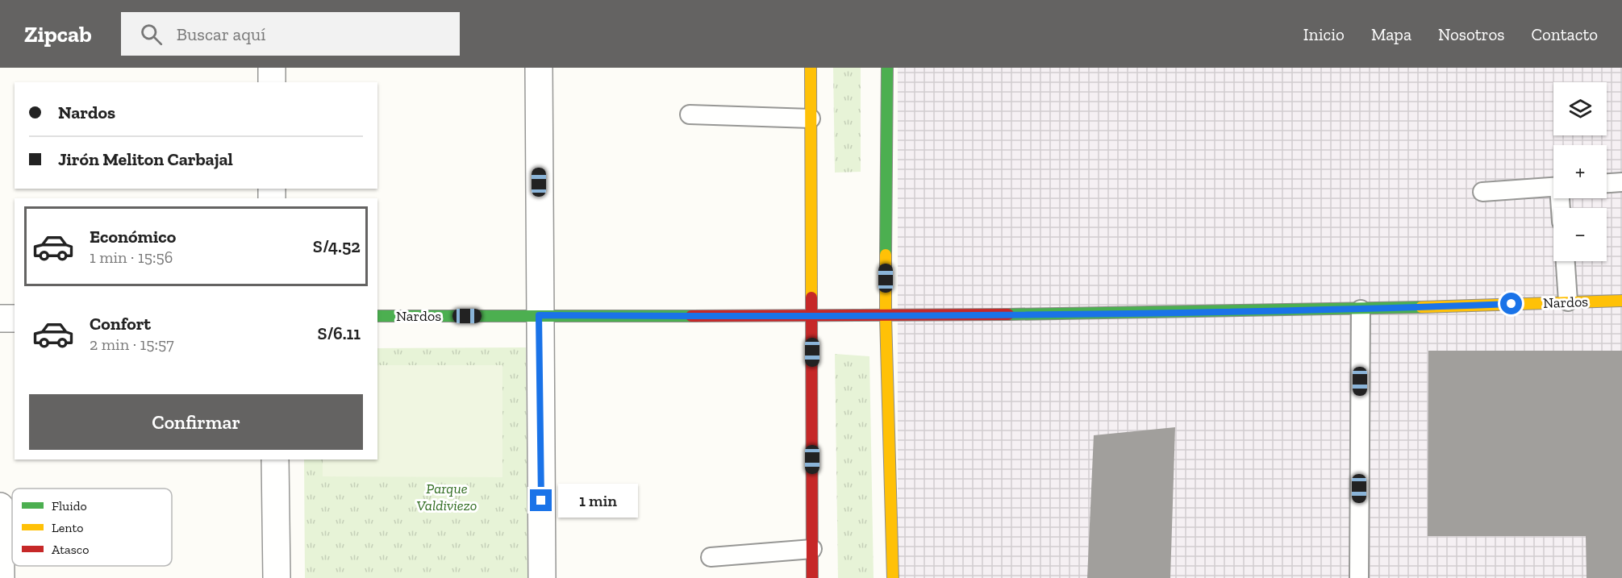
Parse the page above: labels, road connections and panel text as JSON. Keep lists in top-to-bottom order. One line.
{"streets":{"street":["Nardos"]},"parks":["Parque Valdiviezo"],"legend":["Fluido","Lento","Atasco"],"page":{"header":"Zipcab","search":"Buscar aquí","nav":["Inicio","Mapa","Nosotros","Contacto"],"map_buttons":["+","−"],"banner":["Nardos","Jirón Meliton Carbajal"],"list":[{"name":"Económico","note":"1 min · 15:56","value":"S/4.52"},{"name":"Confort","note":"2 min · 15:57","value":"S/6.11"}],"buttons":"Confirmar","bubble":"1 min"}}
